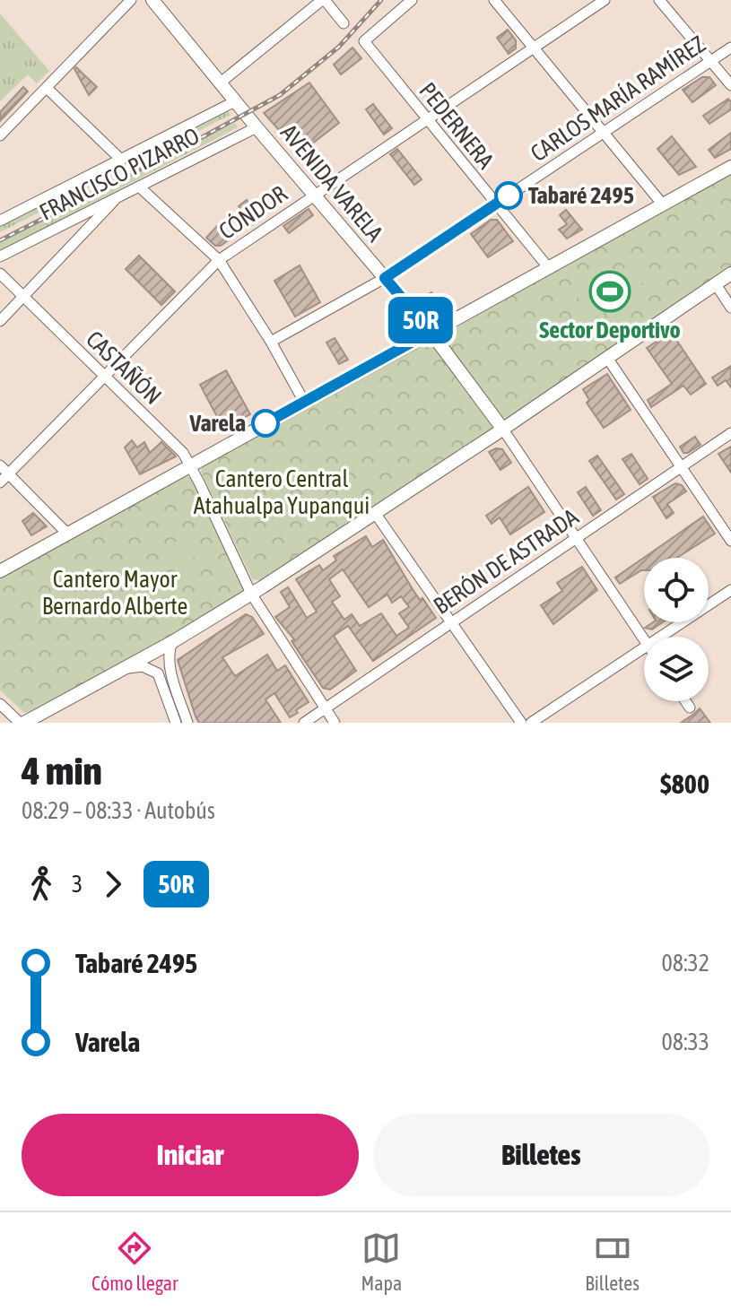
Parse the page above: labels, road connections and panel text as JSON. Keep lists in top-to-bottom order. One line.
{"streets":{"main road":["AVENIDA VARELA"],"street":["CARLOS MARÍA RAMÍREZ","PEDERNERA","FRANCISCO PIZARRO","CÓNDOR","CASTAÑÓN","BERÓN DE ASTRADA"]},"crossings":[["CARLOS MARÍA RAMÍREZ","PEDERNERA"],["CARLOS MARÍA RAMÍREZ","AVENIDA VARELA"],["PEDERNERA","CÓNDOR"],["FRANCISCO PIZARRO","AVENIDA VARELA"],["AVENIDA VARELA","CÓNDOR"],["CÓNDOR","CASTAÑÓN"],["CASTAÑÓN","BERÓN DE ASTRADA"]],"parks":["Cantero Central Atahualpa Yupanqui","Cantero Mayor Bernardo Alberte"],"places":{"other":["Tabaré 2495","Varela"],"sports":["Sector Deportivo"]},"lines":["bus line 50R"],"page":{"on_map":"50R","heading":["4 min","08:29 – 08:33 · Autobús","$800"],"legs":["3","50R"],"list":[{"name":"Tabaré 2495","value":"08:32"},{"name":"Varela","value":"08:33"}],"buttons":["Iniciar","Billetes"],"tabs":["Cómo llegar","Mapa","Billetes"]}}
